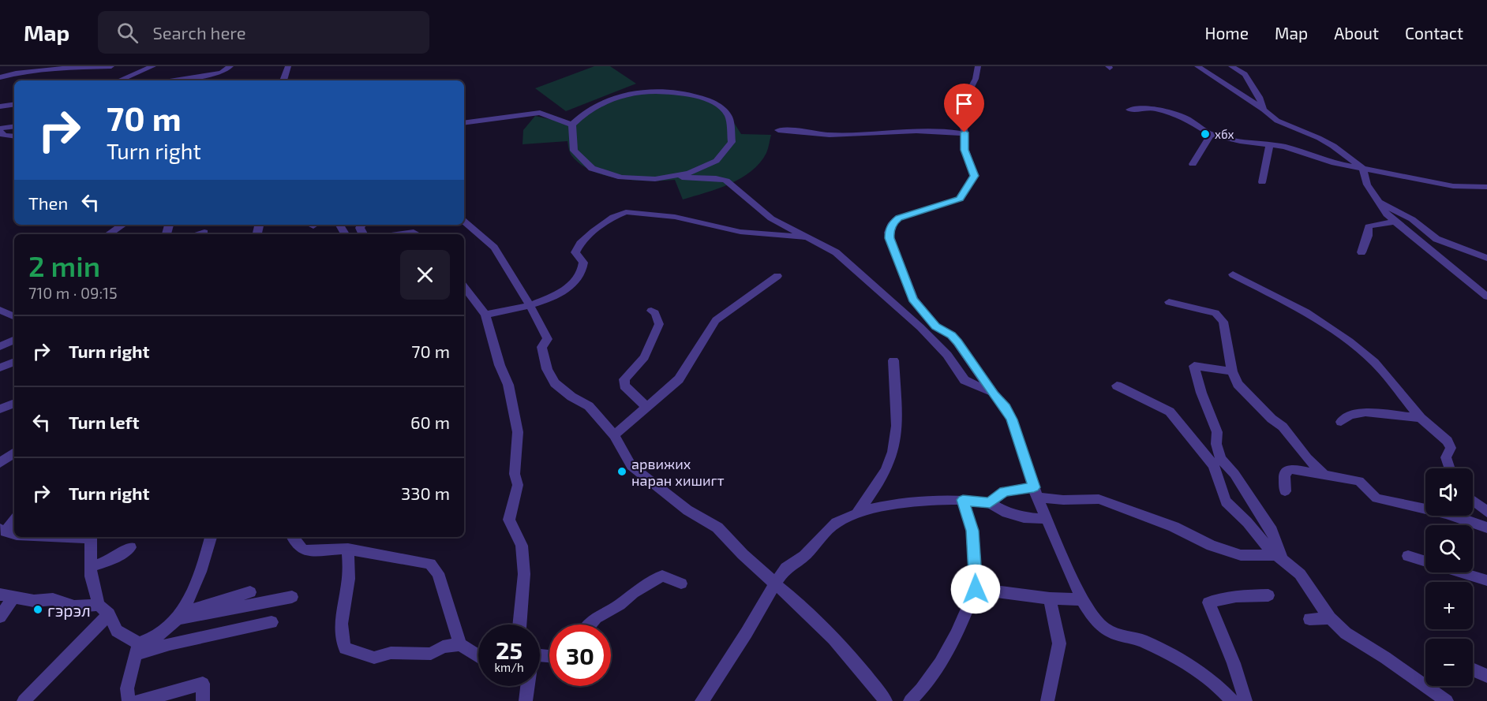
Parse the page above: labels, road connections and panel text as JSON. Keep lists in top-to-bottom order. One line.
{"places":["хбх","арвижих наран хишигт","гэрэл"],"page":{"header":"Map","search":"Search here","nav":["Home","Map","About","Contact"],"turn":["70 m","Turn right"],"then":"Then","heading":["2 min","710 m · 09:15"],"list":[{"name":"Turn right","value":"70 m"},{"name":"Turn left","value":"60 m"},{"name":"Turn right","value":"330 m"}],"map_buttons":["+","−"],"speed":"25 km/h","limit":"30"}}
